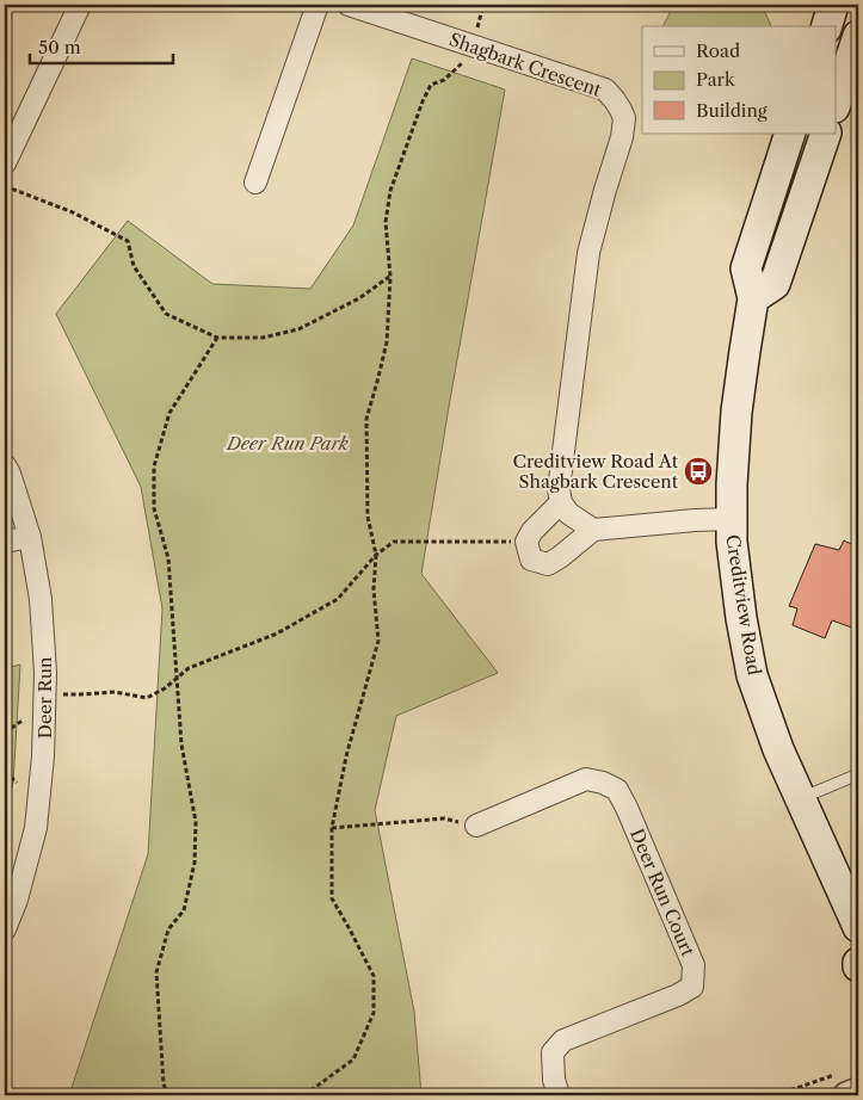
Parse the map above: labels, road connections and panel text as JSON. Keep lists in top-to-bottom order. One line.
{"streets":{"main road":["Creditview Road"],"street":["Shagbark Crescent","Deer Run","Deer Run Court"]},"parks":["Deer Run Park"],"places":{"bus stop":["Creditview Road At Shagbark Crescent"]},"legend":["Road","Park","Building"],"scale_bar":"50 m"}
